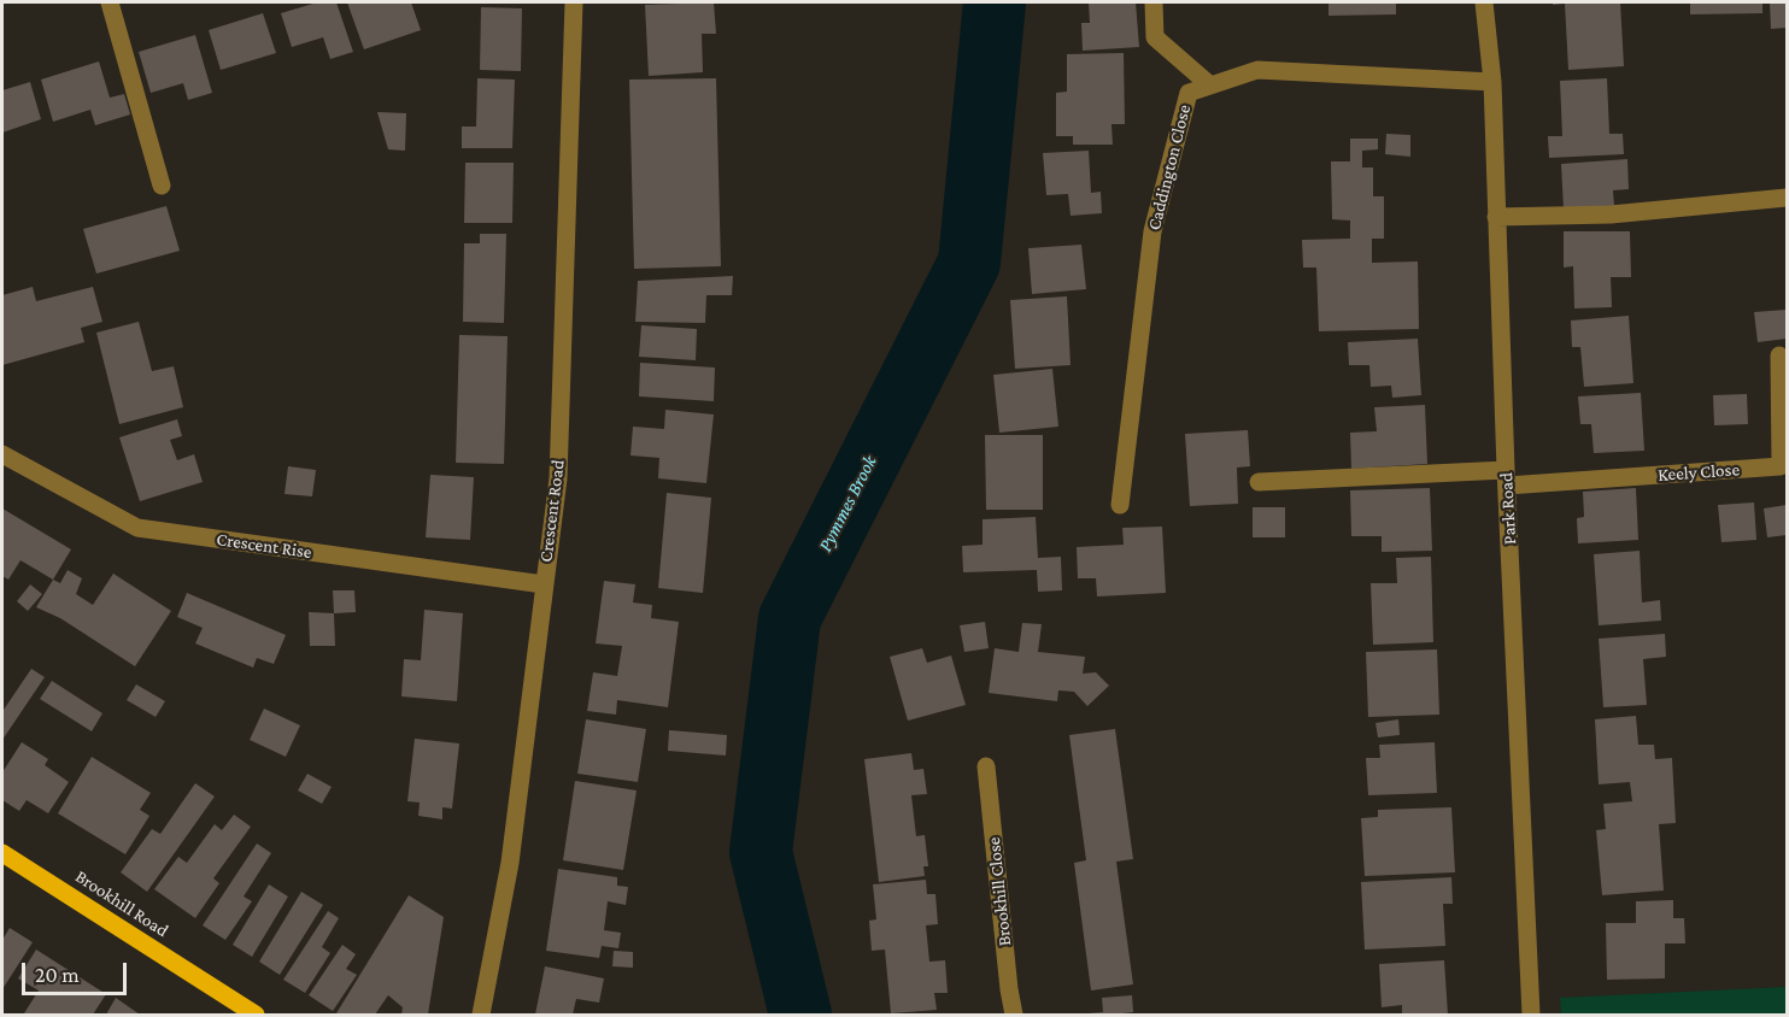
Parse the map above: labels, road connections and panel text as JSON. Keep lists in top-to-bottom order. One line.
{"streets":{"main road":["Brookhill Road"],"street":["Caddington Close","Keely Close","Park Road","Crescent Road","Crescent Rise","Brookhill Close"]},"crossings":[["Caddington Close","Park Road"],["Keely Close","Park Road"],["Crescent Road","Crescent Rise"]],"water":["Pymmes Brook"],"scale_bar":"20 m"}
